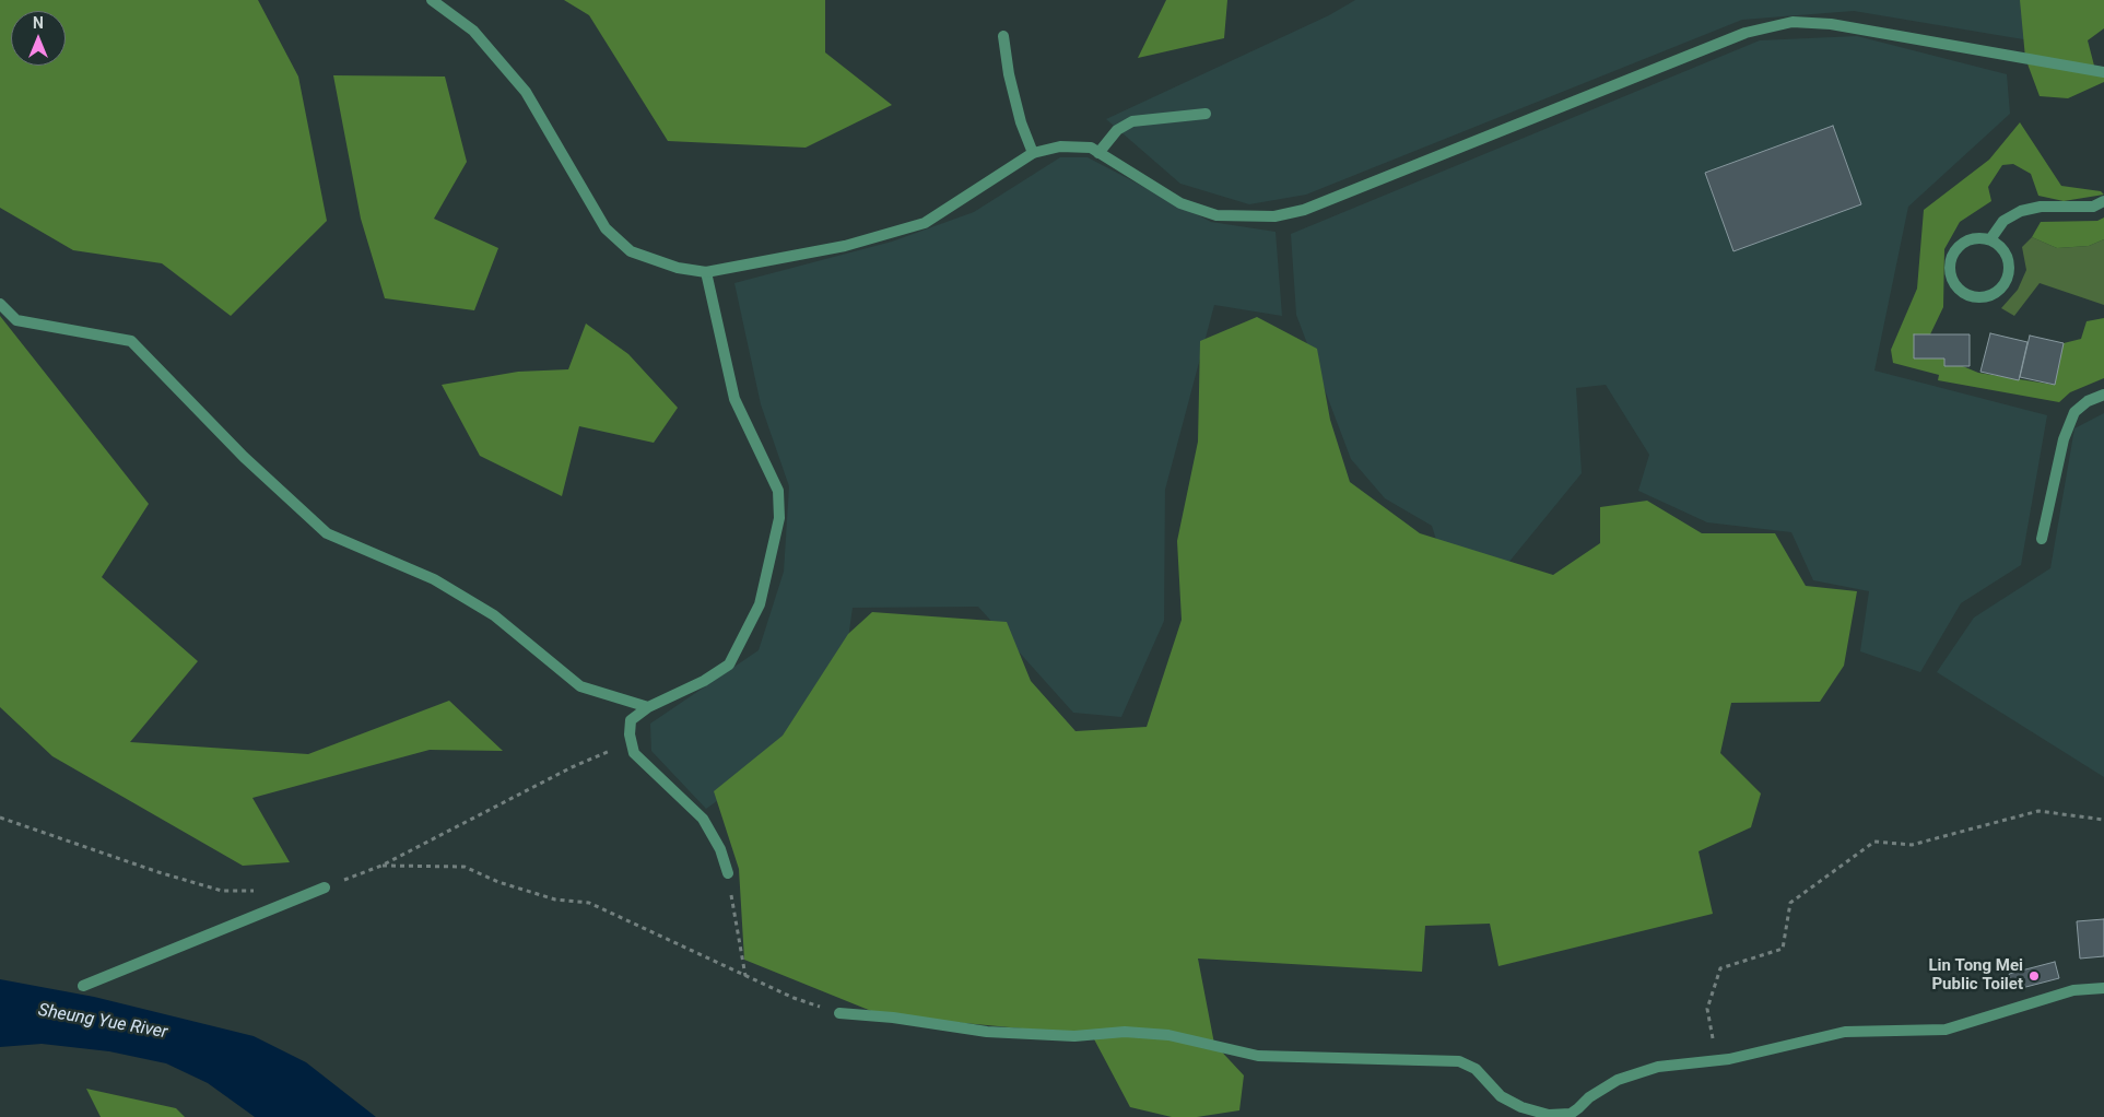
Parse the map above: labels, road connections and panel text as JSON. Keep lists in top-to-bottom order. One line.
{"water":["Sheung Yue River"],"places":["Lin Tong Mei Public Toilet"],"north":"top"}
